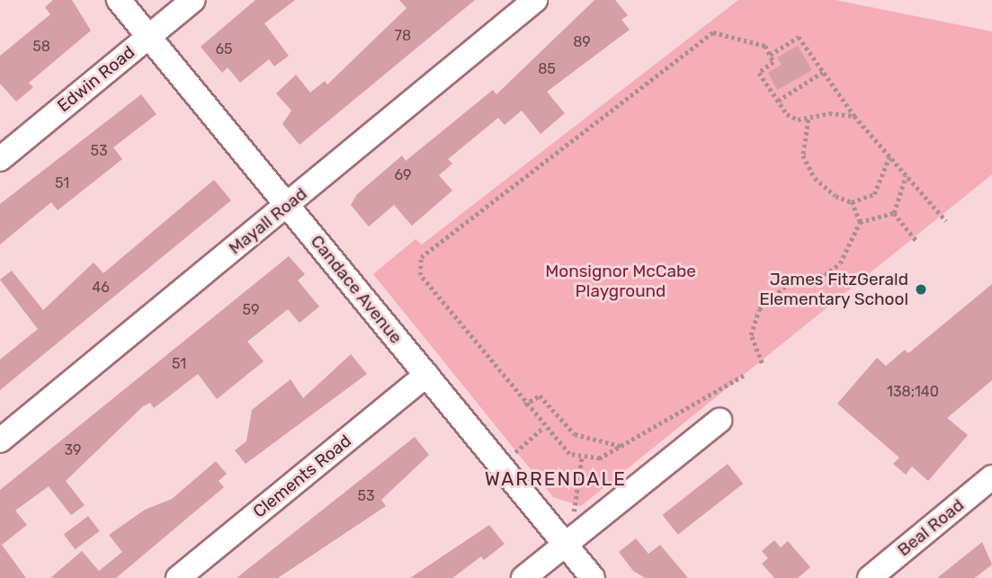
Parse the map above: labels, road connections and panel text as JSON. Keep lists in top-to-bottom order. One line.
{"streets":{"street":["Edwin Road","Mayall Road","Candace Avenue","Clements Road","Beal Road"]},"crossings":[["Edwin Road","Candace Avenue"],["Mayall Road","Candace Avenue"],["Candace Avenue","Clements Road"]],"districts":["WARRENDALE"],"parks":["Monsignor McCabe Playground"],"places":["James FitzGerald Elementary School"],"house_numbers":["78","89","58","65","85","53","69","51","46","59","51","138;140","39","53"]}
